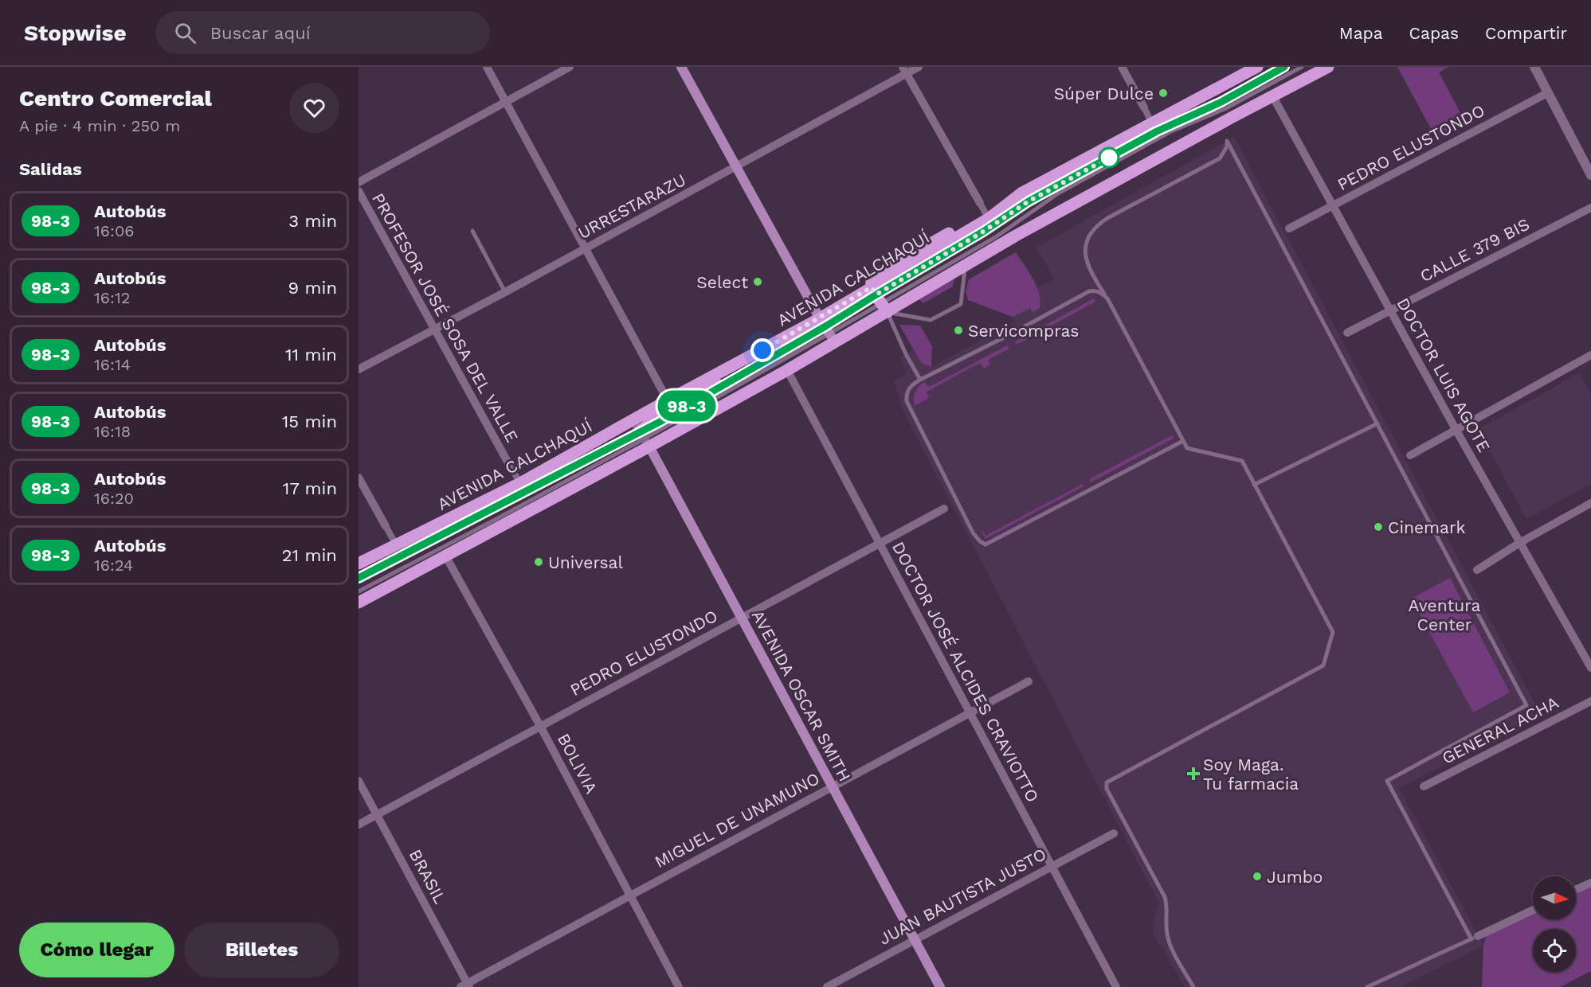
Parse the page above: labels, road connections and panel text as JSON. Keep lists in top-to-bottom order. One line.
{"streets":{"main road":["AVENIDA CALCHAQUÍ","AVENIDA OSCAR SMITH"],"street":["PEDRO ELUSTONDO","URRESTARAZU","CALLE 379 BIS","PROFESOR JOSÉ SOSA DEL VALLE","DOCTOR LUIS AGOTE","DOCTOR JOSÉ ALCIDES CRAVIOTTO","GENERAL ACHA","BOLIVIA","MIGUEL DE UNAMUNO","BRASIL","JUAN BAUTISTA JUSTO"]},"crossings":[["PEDRO ELUSTONDO","DOCTOR LUIS AGOTE"],["PEDRO ELUSTONDO","DOCTOR JOSÉ ALCIDES CRAVIOTTO"],["PEDRO ELUSTONDO","AVENIDA OSCAR SMITH"],["PEDRO ELUSTONDO","BOLIVIA"],["PEDRO ELUSTONDO","BRASIL"],["URRESTARAZU","PROFESOR JOSÉ SOSA DEL VALLE"],["CALLE 379 BIS","DOCTOR LUIS AGOTE"],["AVENIDA CALCHAQUÍ","PROFESOR JOSÉ SOSA DEL VALLE"],["AVENIDA CALCHAQUÍ","DOCTOR LUIS AGOTE"],["AVENIDA CALCHAQUÍ","DOCTOR JOSÉ ALCIDES CRAVIOTTO"],["AVENIDA CALCHAQUÍ","AVENIDA OSCAR SMITH"],["AVENIDA CALCHAQUÍ","BOLIVIA"],["DOCTOR JOSÉ ALCIDES CRAVIOTTO","MIGUEL DE UNAMUNO"],["DOCTOR JOSÉ ALCIDES CRAVIOTTO","JUAN BAUTISTA JUSTO"],["AVENIDA OSCAR SMITH","MIGUEL DE UNAMUNO"],["AVENIDA OSCAR SMITH","JUAN BAUTISTA JUSTO"],["BOLIVIA","MIGUEL DE UNAMUNO"],["MIGUEL DE UNAMUNO","BRASIL"]],"parks":["Aventura Center"],"places":{"other":["Súper Dulce","Select","Servicompras","Cinemark","Universal","Jumbo"],"health":["Soy Maga. Tu farmacia"]},"lines":["bus line 98-3"],"north":"right","page":{"header":"Stopwise","search":"Buscar aquí","nav":["Mapa","Capas","Compartir"],"heading":[["Centro Comercial","A pie · 4 min · 250 m"],"Salidas"],"on_map":"98-3","list":[{"mark":"98-3","name":"Autobús","note":"16:06","value":"3 min"},{"mark":"98-3","name":"Autobús","note":"16:12","value":"9 min"},{"mark":"98-3","name":"Autobús","note":"16:14","value":"11 min"},{"mark":"98-3","name":"Autobús","note":"16:18","value":"15 min"},{"mark":"98-3","name":"Autobús","note":"16:20","value":"17 min"},{"mark":"98-3","name":"Autobús","note":"16:24","value":"21 min"}],"buttons":["Cómo llegar","Billetes"]}}
